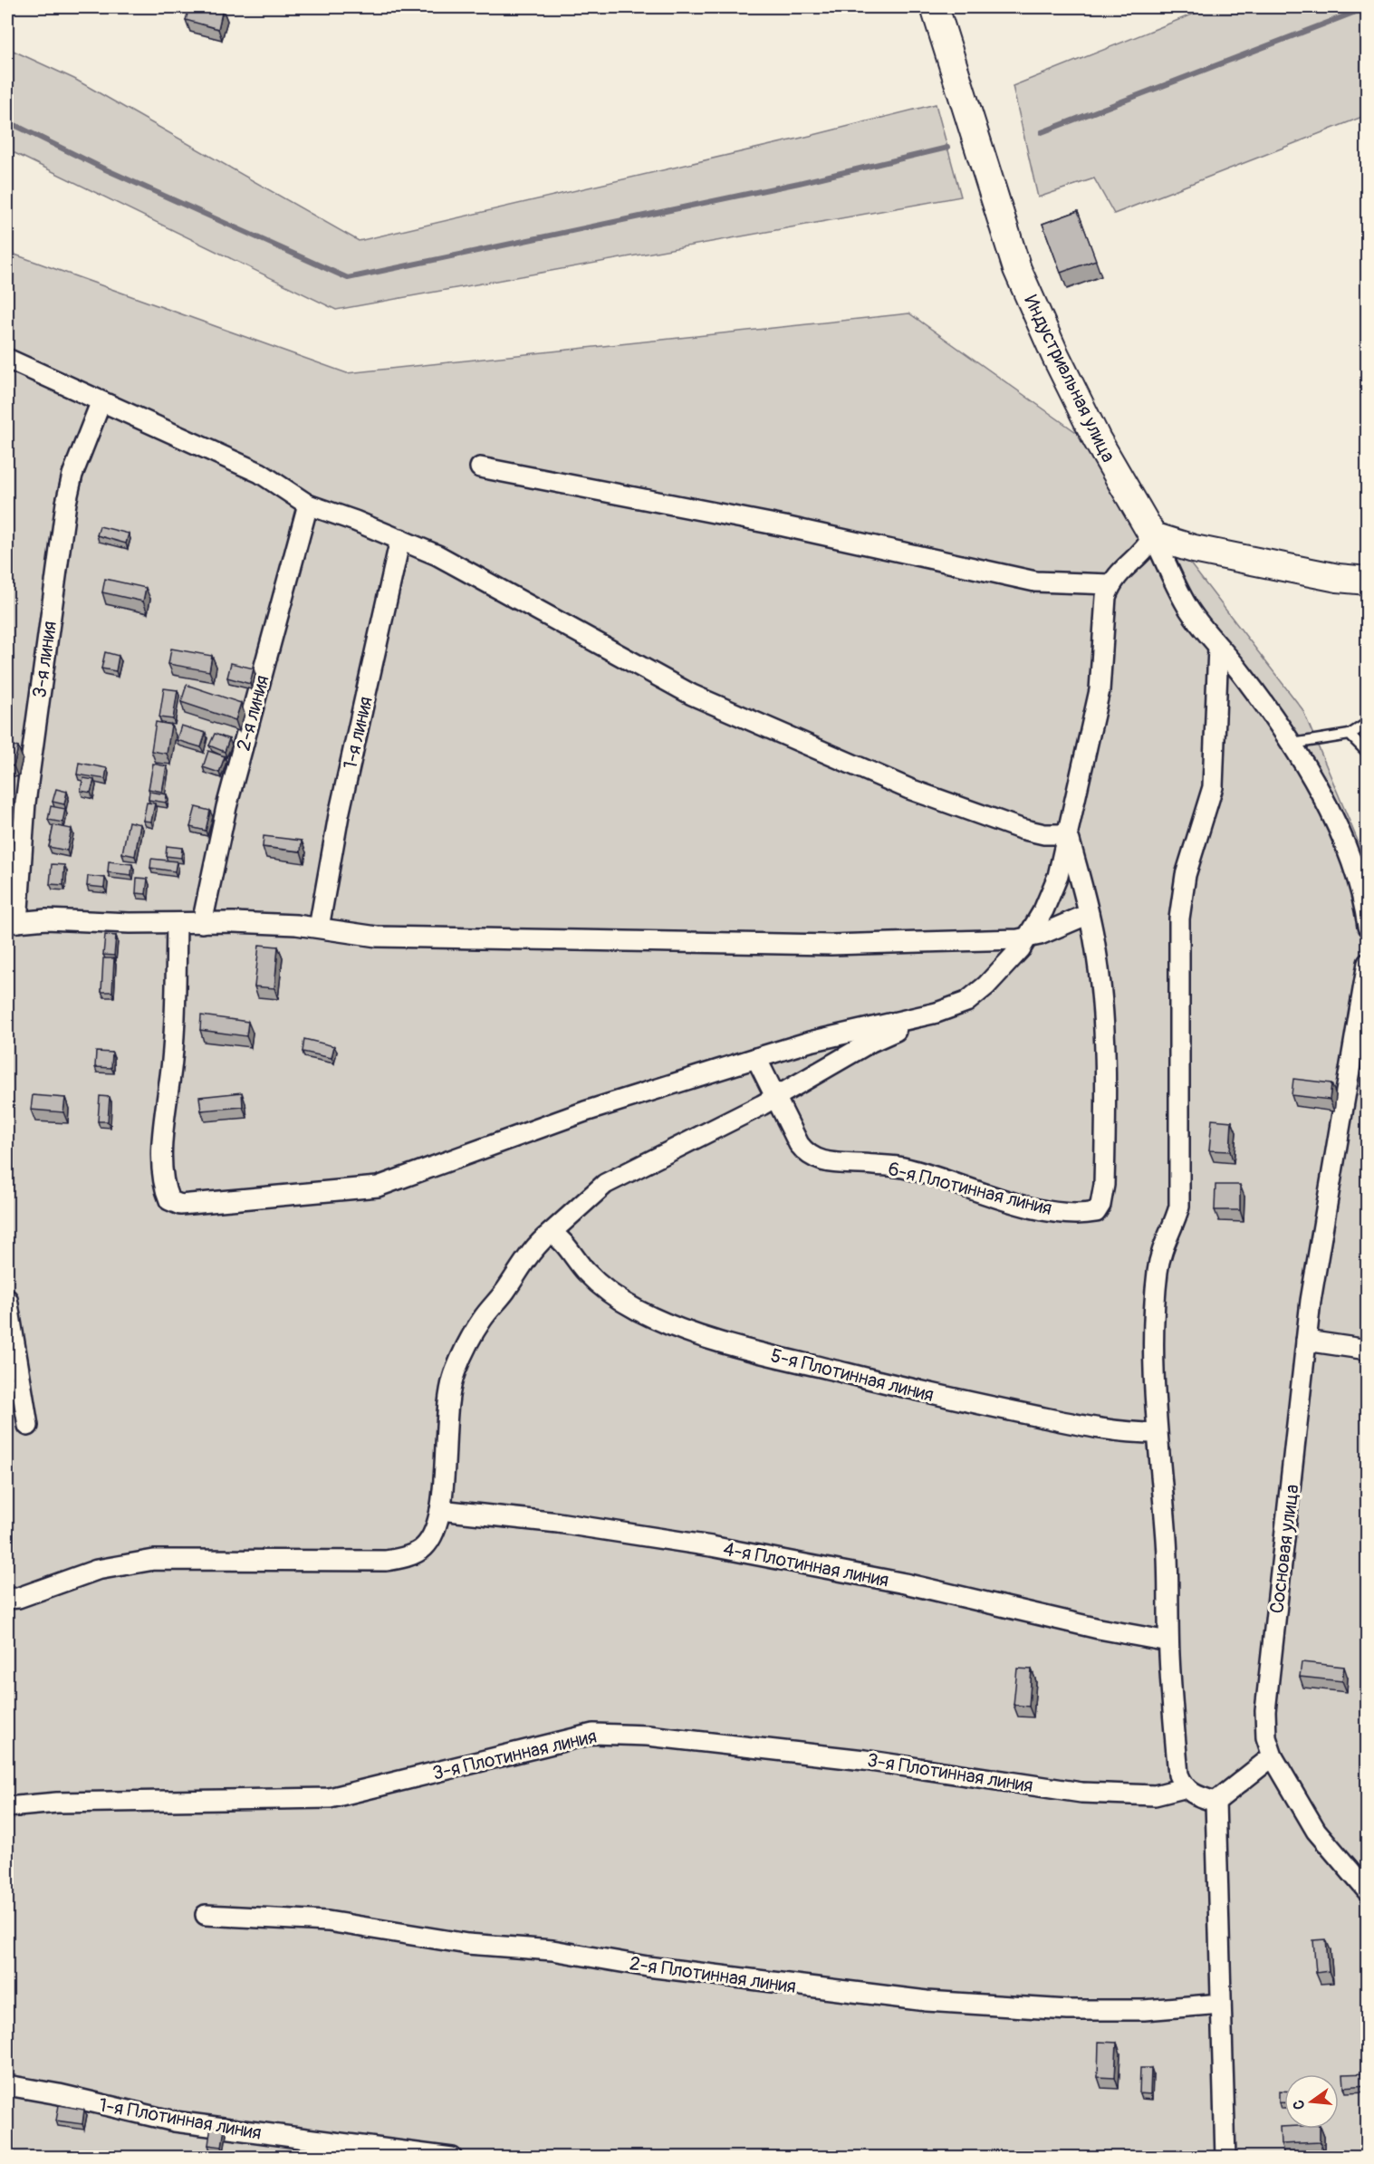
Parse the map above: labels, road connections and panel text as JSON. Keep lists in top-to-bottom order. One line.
{"streets":{"main road":["Индустриальная улица"],"street":["3-я линия","2-я линия","1-я линия","6-я Плотинная линия","5-я Плотинная линия","Сосновая улица","4-я Плотинная линия","3-я Плотинная линия","2-я Плотинная линия","1-я Плотинная линия"]},"north":"left"}
